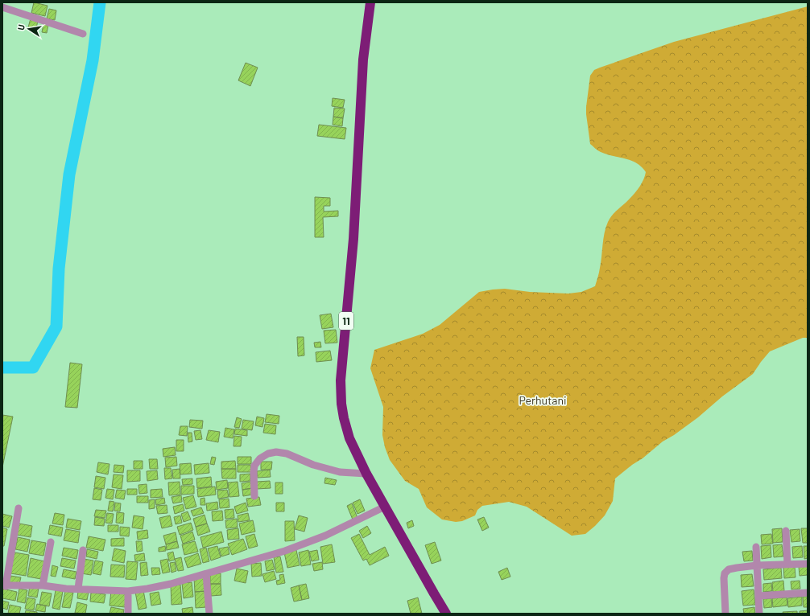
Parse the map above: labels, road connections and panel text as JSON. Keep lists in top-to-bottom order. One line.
{"streets":{"highway":["11"]},"parks":["Perhutani"],"north":"left"}
